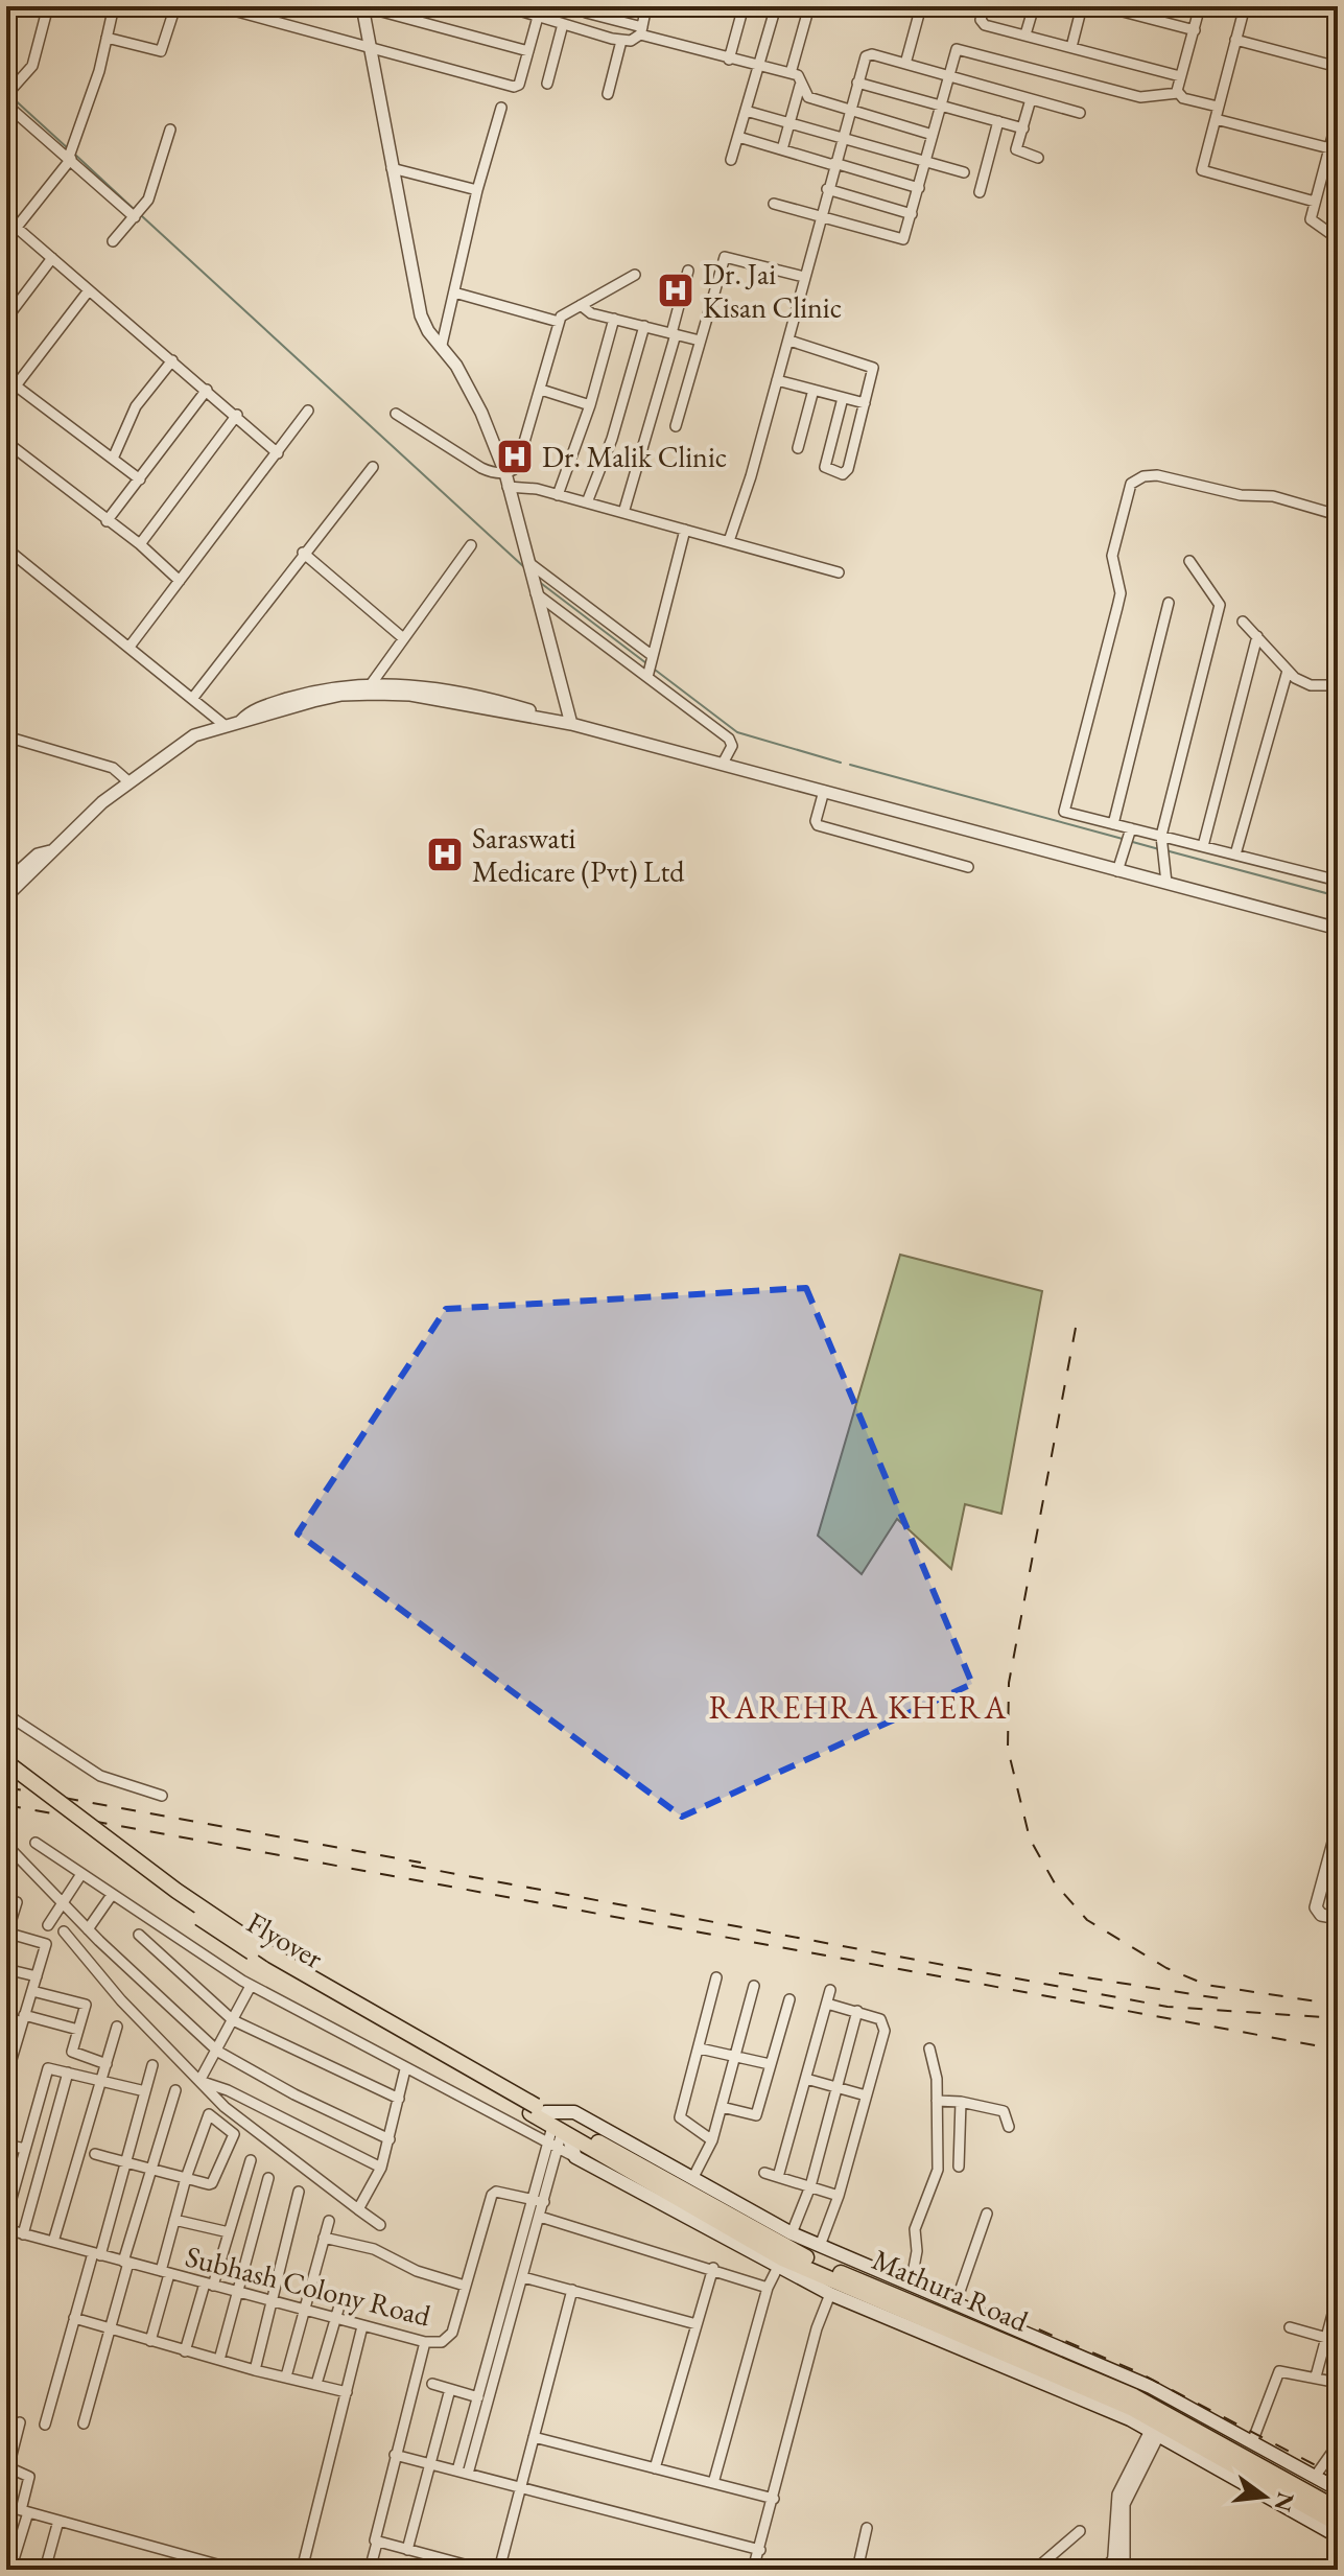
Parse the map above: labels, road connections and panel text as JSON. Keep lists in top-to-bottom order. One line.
{"streets":{"highway":["Flyover","Mathura Road"],"street":["Subhash Colony Road"]},"crossings":[["Flyover","Mathura Road"]],"districts":["RAREHRA KHERA"],"places":{"hospital":["Dr. Jai Kisan Clinic","Dr. Malik Clinic","Saraswati Medicare (Pvt) Ltd"]},"north":"right"}
